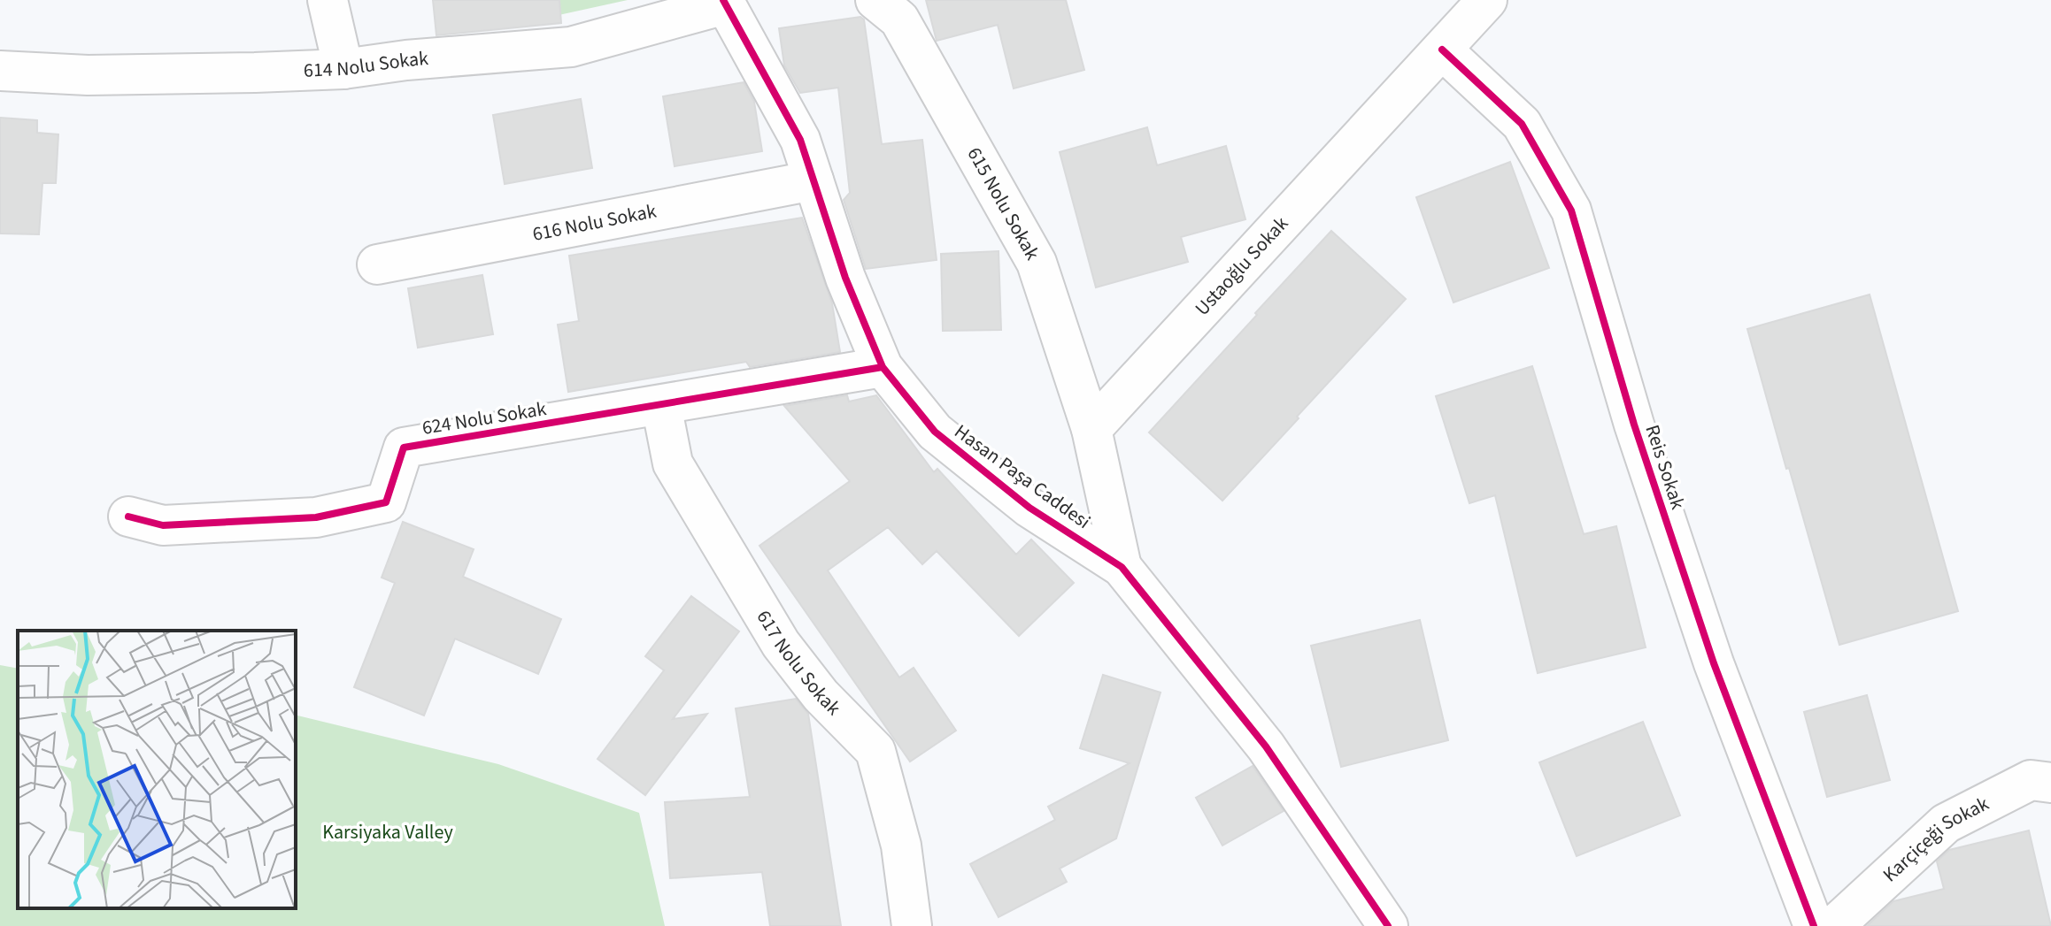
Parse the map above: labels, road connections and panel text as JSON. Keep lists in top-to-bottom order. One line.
{"streets":{"street":["614 Nolu Sokak","615 Nolu Sokak","616 Nolu Sokak","Ustaoğlu Sokak","624 Nolu Sokak","Reis Sokak","Hasan Paşa Caddesi","617 Nolu Sokak","Karçiçeği Sokak"]},"crossings":[["614 Nolu Sokak","Hasan Paşa Caddesi"],["615 Nolu Sokak","Ustaoğlu Sokak"],["616 Nolu Sokak","Hasan Paşa Caddesi"],["Ustaoğlu Sokak","Reis Sokak"],["624 Nolu Sokak","Hasan Paşa Caddesi"],["624 Nolu Sokak","617 Nolu Sokak"]],"parks":["Karsiyaka Valley"]}
